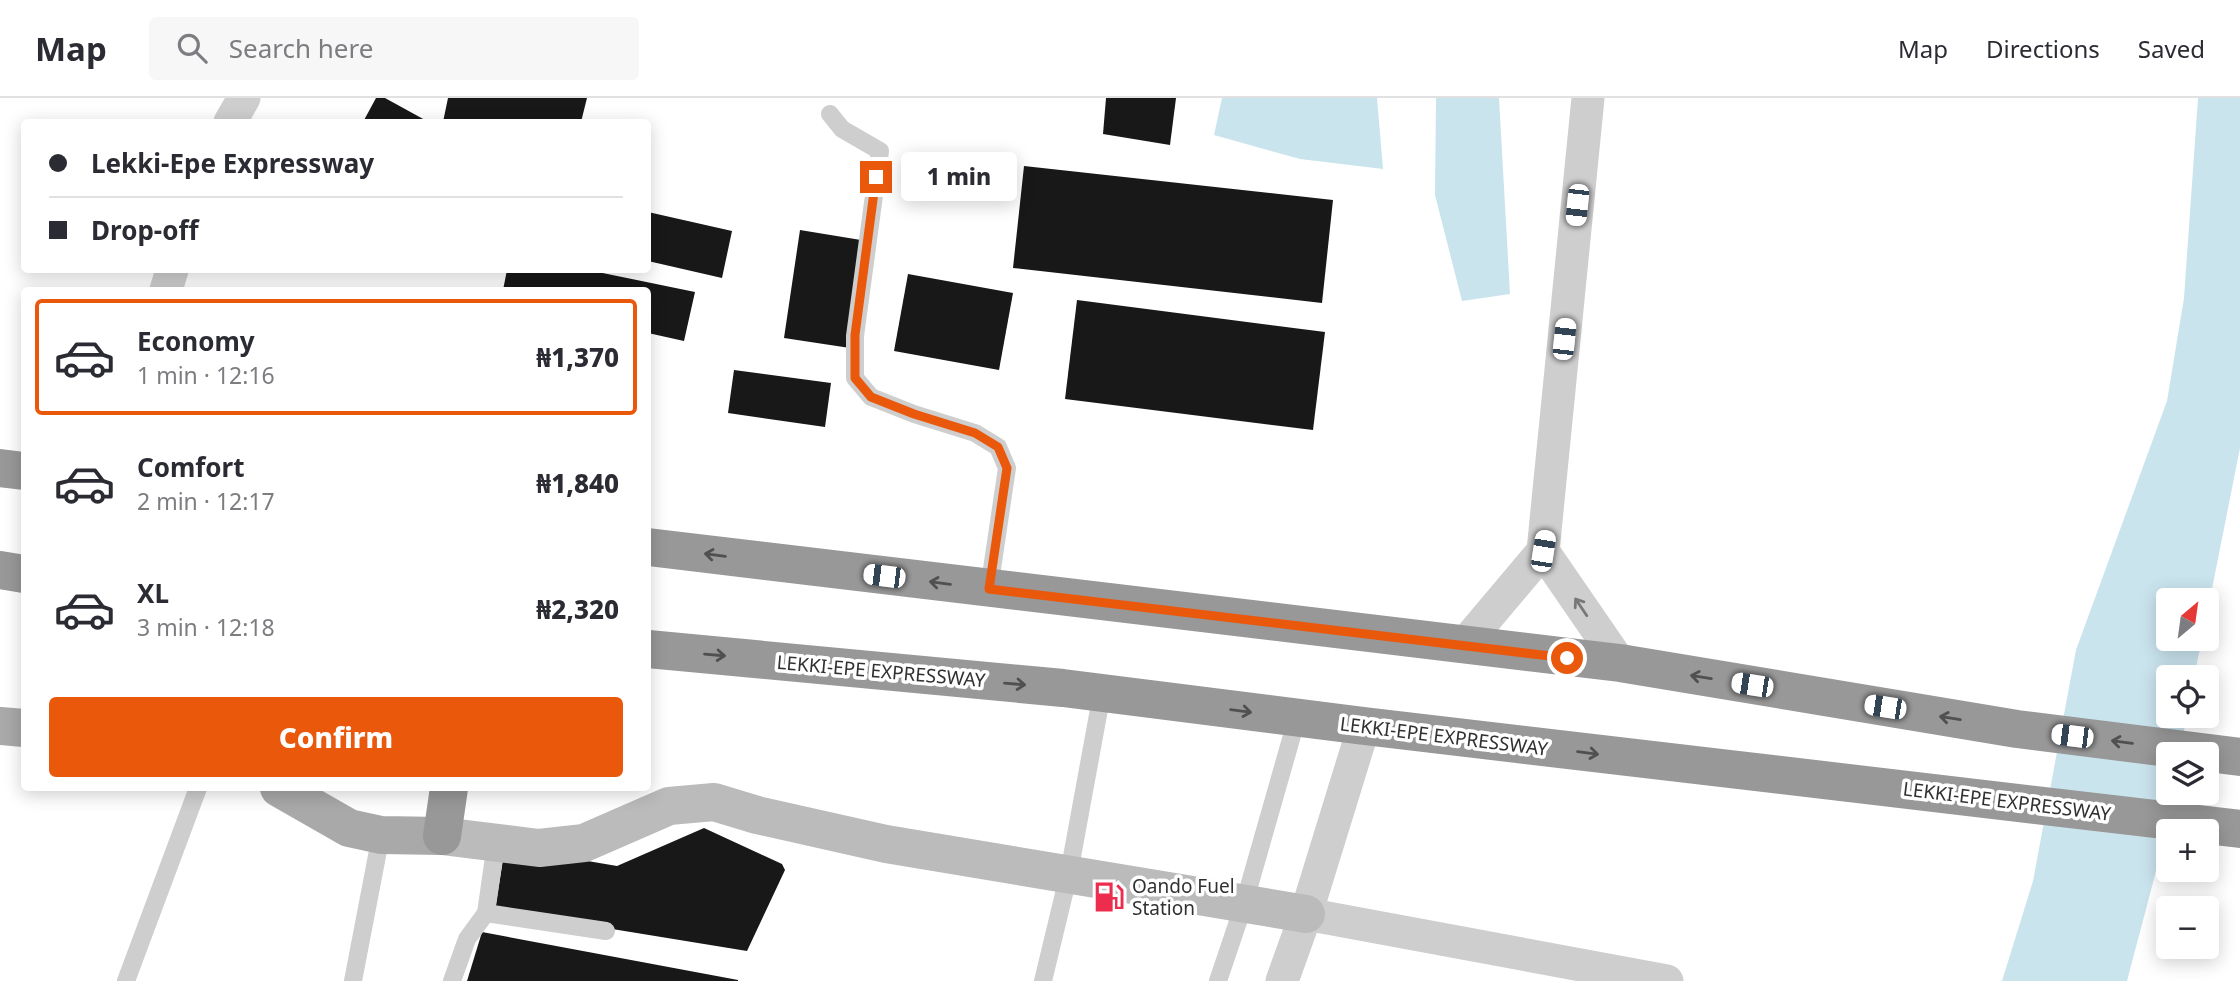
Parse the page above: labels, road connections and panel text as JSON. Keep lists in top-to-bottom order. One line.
{"streets":{"highway":["LEKKI-EPE EXPRESSWAY"]},"places":{"fuel station":["Oando Fuel Station"]},"north":"top right","page":{"header":"Map","search":"Search here","nav":["Map","Directions","Saved"],"banner":["Lekki-Epe Expressway","Drop-off"],"bubble":"1 min","list":[{"name":"Economy","note":"1 min · 12:16","value":"₦1,370"},{"name":"Comfort","note":"2 min · 12:17","value":"₦1,840"},{"name":"XL","note":"3 min · 12:18","value":"₦2,320"}],"map_buttons":["+","−"],"buttons":"Confirm"}}
